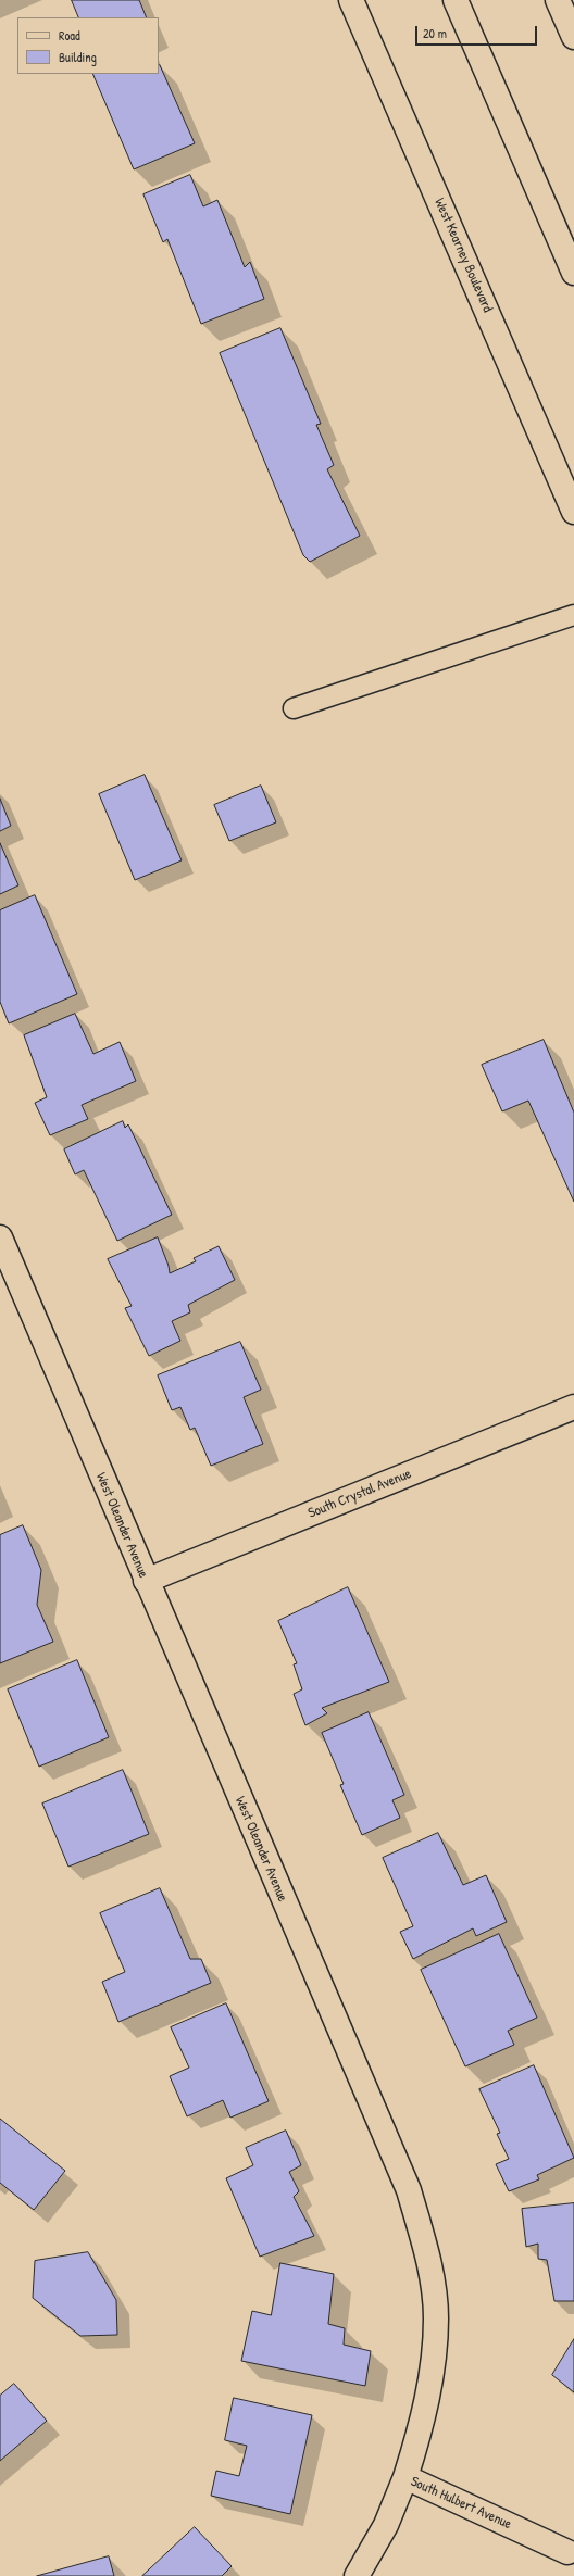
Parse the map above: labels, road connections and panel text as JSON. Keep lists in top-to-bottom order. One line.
{"streets":{"street":["West Kearney Boulevard","South Crystal Avenue","West Oleander Avenue","South Hulbert Avenue"]},"crossings":[["South Crystal Avenue","West Oleander Avenue"],["West Oleander Avenue","South Hulbert Avenue"]],"legend":["Road","Building"],"scale_bar":"20 m"}
